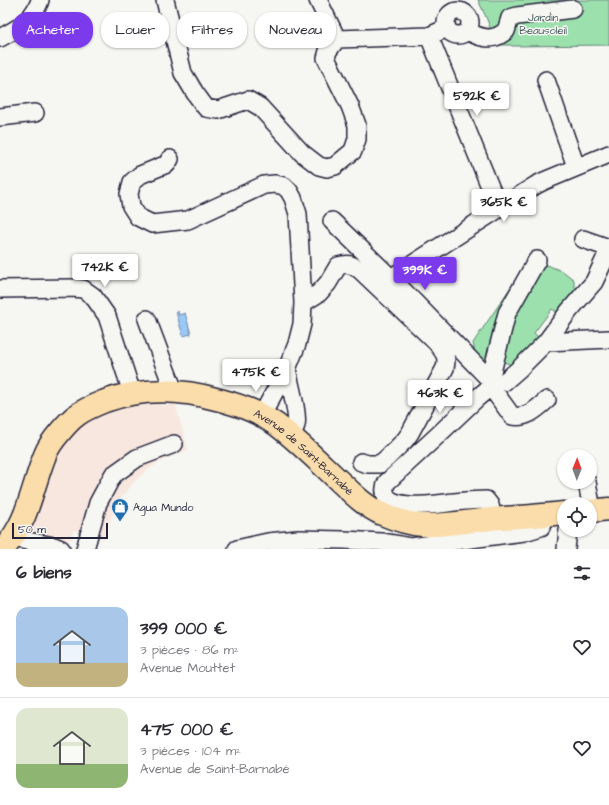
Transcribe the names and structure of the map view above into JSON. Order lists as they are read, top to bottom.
{
  "streets": {
    "main road": ["Avenue de Saint-Barnabé"]
  },
  "parks": ["Jardin Beausoleil"],
  "places": {
    "shop": ["Agua Mundo"]
  },
  "scale_bar": "50 m",
  "north": "top",
  "page": {
    "chip": [
      "Acheter",
      "Louer",
      "Filtres",
      "Nouveau"
    ],
    "price": [
      "592K €",
      "365K €",
      "742K €",
      "399K €",
      "475K €",
      "463K €"
    ],
    "scale": "50 m",
    "heading": "6 biens",
    "list": [
      {
        "name": "399 000 €",
        "note": "3 pièces · 86 m² · Avenue Mouttet"
      },
      {
        "name": "475 000 €",
        "note": "3 pièces · 104 m² · Avenue de Saint-Barnabé"
      }
    ]
  }
}
